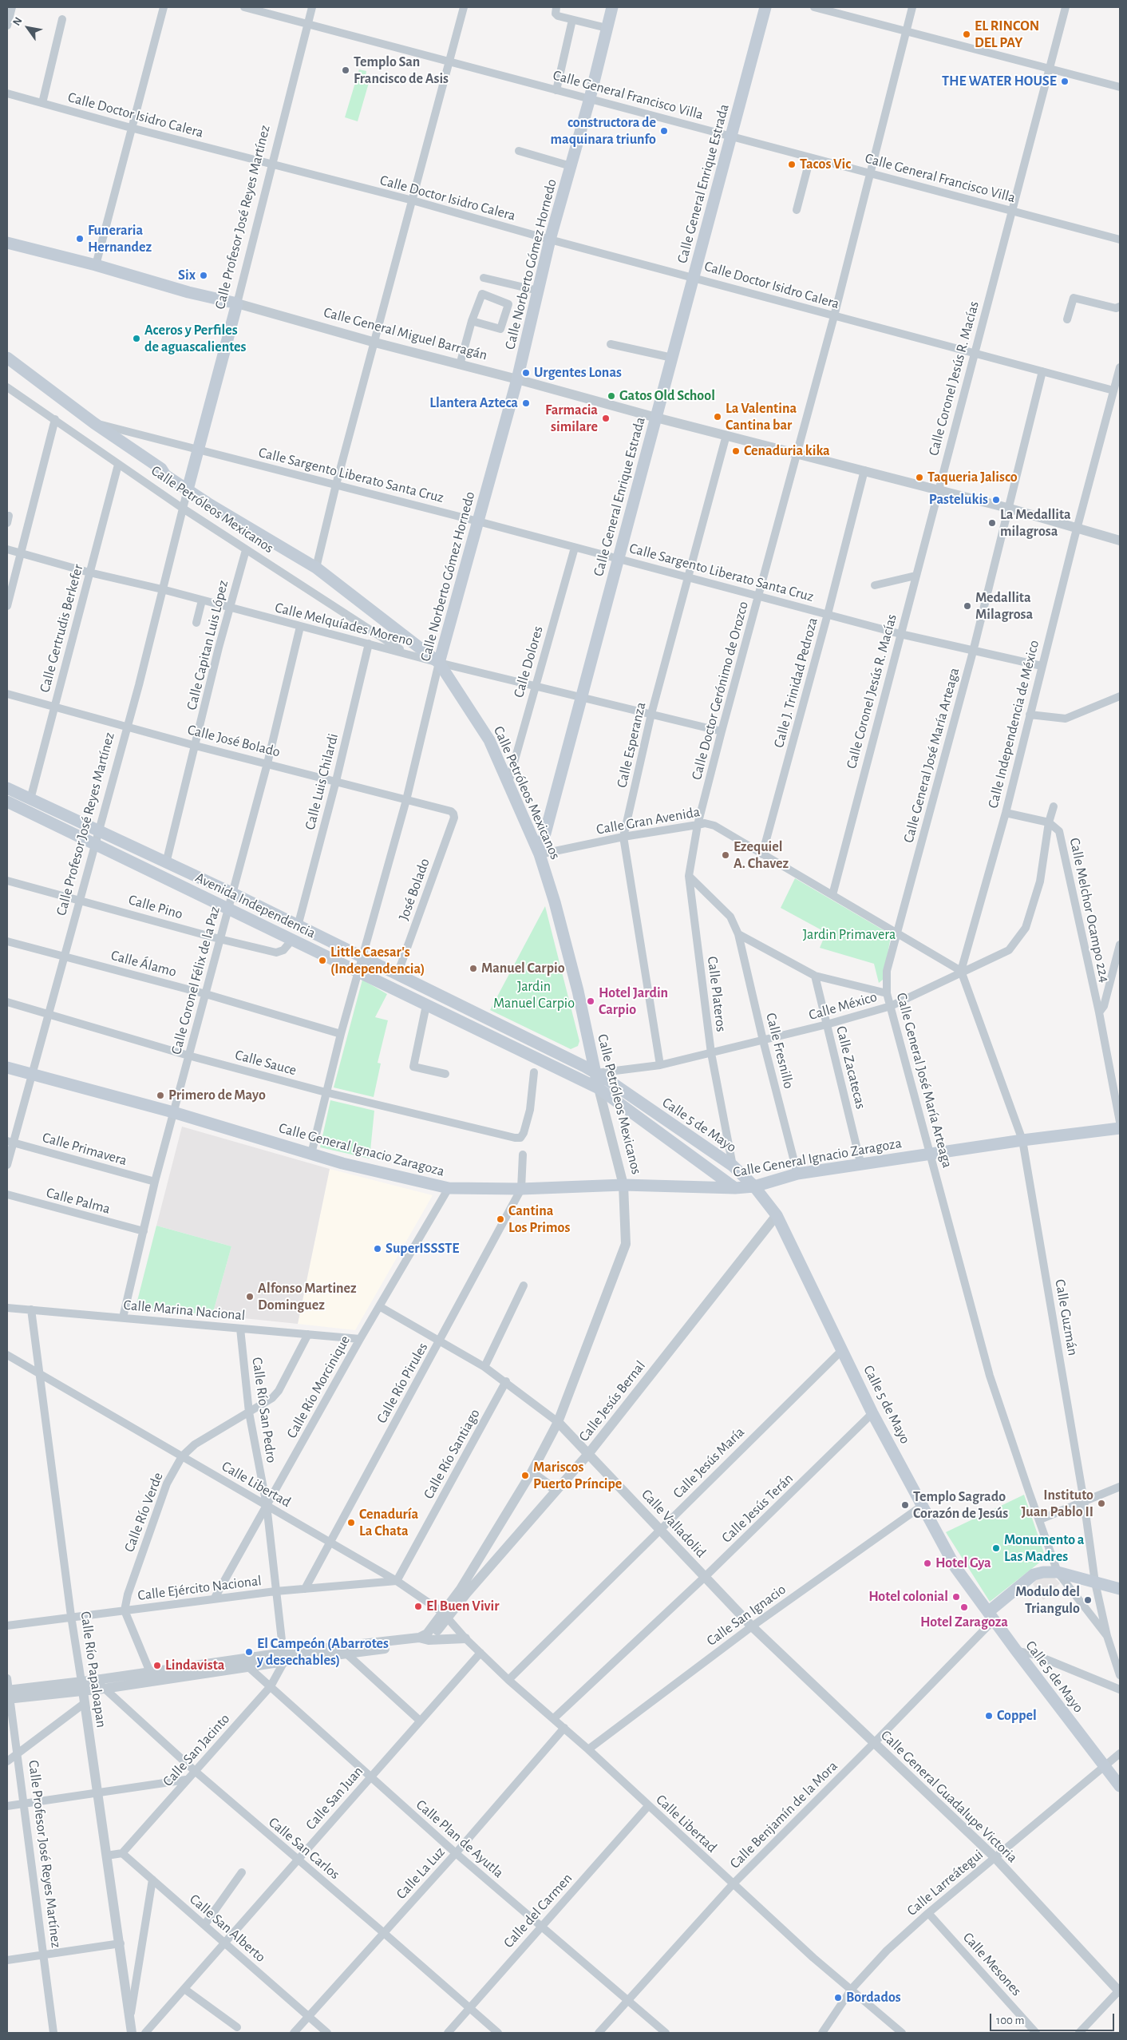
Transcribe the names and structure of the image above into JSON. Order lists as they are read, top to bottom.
{
  "streets": {
    "main road": [
      "Calle General Enrique Estrada",
      "Calle Profesor José Reyes Martínez",
      "Calle Norberto Gómez Hornedo",
      "Calle General Miguel Barragán",
      "Calle Petróleos Mexicanos",
      "Avenida Independencia",
      "Calle 5 de Mayo",
      "Calle General Ignacio Zaragoza"
    ],
    "street": [
      "Calle General Francisco Villa",
      "Calle Doctor Isidro Calera",
      "Calle Coronel Jesús R. Macías",
      "Calle Sargento Liberato Santa Cruz",
      "Calle Melquíades Moreno",
      "Calle Gertrudis Berkefer",
      "Calle Capitan Luis López",
      "Calle Dolores",
      "Calle J. Trinidad Pedroza",
      "Calle Doctor Gerónimo de Orozco",
      "Calle Independencia de México",
      "Calle José Bolado",
      "Calle Esperanza",
      "Calle General José María Arteaga",
      "Calle Luis Chilardi",
      "Calle Gran Avenida",
      "José Bolado",
      "Calle Pino",
      "Calle Melchor Ocampo 224",
      "Calle Álamo",
      "Calle Coronel Félix de la Paz",
      "Calle Plateros",
      "Calle México",
      "Calle Fresnillo",
      "Calle Sauce",
      "Calle Zacatecas",
      "Calle Primavera",
      "Calle Palma",
      "Calle Marina Nacional",
      "Calle Guzmán",
      "Calle Río Pirules",
      "Calle Río Morcinique",
      "Calle Jesús Bernal",
      "Calle Río San Pedro",
      "Calle Río Santiago",
      "Calle Jesús María",
      "Calle Libertad",
      "Calle Jesús Terán",
      "Calle Río Verde",
      "Calle Valladolid",
      "Calle Ejército Nacional",
      "Calle San Ignacio",
      "Calle Río Papaloapan",
      "Calle San Jacinto",
      "Calle General Guadalupe Victoria",
      "Calle San Juan",
      "Calle Benjamín de la Mora",
      "Calle Plan de Ayutla",
      "Calle San Carlos",
      "Calle La Luz",
      "Calle Larreátegui",
      "Calle del Carmen",
      "Calle San Alberto",
      "Calle Mesones"
    ]
  },
  "crossings": [
    ["Calle General Francisco Villa", "Calle General Enrique Estrada"],
    ["Calle General Francisco Villa", "Calle Profesor José Reyes Martínez"],
    ["Calle General Francisco Villa", "Calle Norberto Gómez Hornedo"],
    ["Calle General Francisco Villa", "Calle Coronel Jesús R. Macías"],
    ["Calle General Francisco Villa", "Calle Doctor Gerónimo de Orozco"],
    ["Calle Doctor Isidro Calera", "Calle General Enrique Estrada"],
    ["Calle Doctor Isidro Calera", "Calle Profesor José Reyes Martínez"],
    ["Calle Doctor Isidro Calera", "Calle Norberto Gómez Hornedo"],
    ["Calle Doctor Isidro Calera", "Calle Coronel Jesús R. Macías"],
    ["Calle Doctor Isidro Calera", "Calle Doctor Gerónimo de Orozco"],
    ["Calle Doctor Isidro Calera", "Calle Independencia de México"],
    ["Calle Doctor Isidro Calera", "Calle General José María Arteaga"],
    ["Calle General Enrique Estrada", "Calle General Miguel Barragán"],
    ["Calle General Enrique Estrada", "Calle Sargento Liberato Santa Cruz"],
    ["Calle General Enrique Estrada", "Calle Petróleos Mexicanos"],
    ["Calle General Enrique Estrada", "Calle Melquíades Moreno"],
    ["Calle General Enrique Estrada", "Calle Gran Avenida"],
    ["Calle Profesor José Reyes Martínez", "Calle General Miguel Barragán"],
    ["Calle Profesor José Reyes Martínez", "Calle Sargento Liberato Santa Cruz"],
    ["Calle Profesor José Reyes Martínez", "Calle Petróleos Mexicanos"],
    ["Calle Profesor José Reyes Martínez", "Calle Melquíades Moreno"],
    ["Calle Profesor José Reyes Martínez", "Calle José Bolado"],
    ["Calle Profesor José Reyes Martínez", "Avenida Independencia"],
    ["Calle Profesor José Reyes Martínez", "Calle Pino"],
    ["Calle Profesor José Reyes Martínez", "Calle Álamo"],
    ["Calle Profesor José Reyes Martínez", "Calle Sauce"],
    ["Calle Profesor José Reyes Martínez", "Calle Primavera"],
    ["Calle Profesor José Reyes Martínez", "Calle General Ignacio Zaragoza"],
    ["Calle Norberto Gómez Hornedo", "Calle General Miguel Barragán"],
    ["Calle Norberto Gómez Hornedo", "Calle Sargento Liberato Santa Cruz"],
    ["Calle Norberto Gómez Hornedo", "Calle Petróleos Mexicanos"],
    ["Calle Norberto Gómez Hornedo", "Calle Melquíades Moreno"],
    ["Calle Norberto Gómez Hornedo", "Calle José Bolado"],
    ["Calle Norberto Gómez Hornedo", "Avenida Independencia"],
    ["Calle Norberto Gómez Hornedo", "Calle Álamo"],
    ["Calle Norberto Gómez Hornedo", "Calle Sauce"],
    ["Calle Norberto Gómez Hornedo", "Calle General Ignacio Zaragoza"],
    ["Calle General Miguel Barragán", "Calle Coronel Jesús R. Macías"],
    ["Calle General Miguel Barragán", "Calle J. Trinidad Pedroza"],
    ["Calle General Miguel Barragán", "Calle Doctor Gerónimo de Orozco"],
    ["Calle General Miguel Barragán", "Calle Independencia de México"],
    ["Calle General Miguel Barragán", "Calle Esperanza"],
    ["Calle General Miguel Barragán", "Calle General José María Arteaga"],
    ["Calle Coronel Jesús R. Macías", "Calle Sargento Liberato Santa Cruz"],
    ["Calle Coronel Jesús R. Macías", "Calle Gran Avenida"],
    ["Calle Sargento Liberato Santa Cruz", "Calle Petróleos Mexicanos"],
    ["Calle Sargento Liberato Santa Cruz", "Calle Dolores"],
    ["Calle Sargento Liberato Santa Cruz", "Calle J. Trinidad Pedroza"],
    ["Calle Sargento Liberato Santa Cruz", "Calle Doctor Gerónimo de Orozco"],
    ["Calle Sargento Liberato Santa Cruz", "Calle Independencia de México"],
    ["Calle Sargento Liberato Santa Cruz", "Calle Esperanza"],
    ["Calle Sargento Liberato Santa Cruz", "Calle General José María Arteaga"],
    ["Calle Petróleos Mexicanos", "Calle Melquíades Moreno"],
    ["Calle Petróleos Mexicanos", "Calle Gertrudis Berkefer"],
    ["Calle Petróleos Mexicanos", "Calle Capitan Luis López"],
    ["Calle Petróleos Mexicanos", "Calle Dolores"],
    ["Calle Petróleos Mexicanos", "Calle Gran Avenida"],
    ["Calle Petróleos Mexicanos", "Avenida Independencia"],
    ["Calle Petróleos Mexicanos", "Calle México"],
    ["Calle Petróleos Mexicanos", "Calle 5 de Mayo"],
    ["Calle Petróleos Mexicanos", "Calle General Ignacio Zaragoza"],
    ["Calle Petróleos Mexicanos", "Calle Jesús Bernal"],
    ["Calle Petróleos Mexicanos", "Calle Libertad"],
    ["Calle Petróleos Mexicanos", "Calle Valladolid"],
    ["Calle Melquíades Moreno", "Calle Gertrudis Berkefer"],
    ["Calle Melquíades Moreno", "Calle Capitan Luis López"],
    ["Calle Melquíades Moreno", "Calle Dolores"],
    ["Calle Melquíades Moreno", "Calle Doctor Gerónimo de Orozco"],
    ["Calle Melquíades Moreno", "Calle Esperanza"],
    ["Calle Melquíades Moreno", "Calle Luis Chilardi"],
    ["Calle Melquíades Moreno", "Calle Coronel Félix de la Paz"],
    ["Calle Gertrudis Berkefer", "Calle José Bolado"],
    ["Calle Gertrudis Berkefer", "Avenida Independencia"],
    ["Calle Capitan Luis López", "Calle José Bolado"],
    ["Calle Capitan Luis López", "Avenida Independencia"],
    ["Calle J. Trinidad Pedroza", "Calle Gran Avenida"],
    ["Calle Doctor Gerónimo de Orozco", "Calle Gran Avenida"],
    ["Calle Doctor Gerónimo de Orozco", "Calle Plateros"],
    ["Calle Independencia de México", "Calle Gran Avenida"],
    ["Calle Independencia de México", "Calle México"],
    ["Calle Independencia de México", "Calle Guzmán"],
    ["Calle José Bolado", "Calle Luis Chilardi"],
    ["Calle José Bolado", "José Bolado"],
    ["Calle José Bolado", "Calle Coronel Félix de la Paz"],
    ["Calle Esperanza", "Calle Gran Avenida"],
    ["Calle Esperanza", "Calle México"],
    ["Calle General José María Arteaga", "Calle Gran Avenida"],
    ["Calle General José María Arteaga", "Calle México"],
    ["Calle General José María Arteaga", "Calle General Ignacio Zaragoza"],
    ["Calle General José María Arteaga", "Calle Guzmán"],
    ["Calle Luis Chilardi", "Avenida Independencia"],
    ["Calle Gran Avenida", "Calle Plateros"],
    ["Calle Gran Avenida", "Calle México"],
    ["Calle Gran Avenida", "Calle Guzmán"],
    ["José Bolado", "Avenida Independencia"],
    ["Avenida Independencia", "Calle Pino"],
    ["Avenida Independencia", "Calle Coronel Félix de la Paz"],
    ["Avenida Independencia", "Calle México"],
    ["Avenida Independencia", "Calle 5 de Mayo"],
    ["Calle Pino", "Calle Coronel Félix de la Paz"],
    ["Calle Melchor Ocampo 224", "Calle México"],
    ["Calle Álamo", "Calle Coronel Félix de la Paz"],
    ["Calle Coronel Félix de la Paz", "Calle Sauce"],
    ["Calle Coronel Félix de la Paz", "Calle Primavera"],
    ["Calle Coronel Félix de la Paz", "Calle General Ignacio Zaragoza"],
    ["Calle Coronel Félix de la Paz", "Calle Palma"],
    ["Calle Coronel Félix de la Paz", "Calle Marina Nacional"],
    ["Calle Plateros", "Calle México"],
    ["Calle Plateros", "Calle Fresnillo"],
    ["Calle Plateros", "Calle 5 de Mayo"],
    ["Calle México", "Calle Fresnillo"],
    ["Calle México", "Calle Zacatecas"],
    ["Calle México", "Calle 5 de Mayo"],
    ["Calle México", "Calle Guzmán"],
    ["Calle Fresnillo", "Calle General Ignacio Zaragoza"],
    ["Calle Zacatecas", "Calle General Ignacio Zaragoza"],
    ["Calle 5 de Mayo", "Calle General Ignacio Zaragoza"],
    ["Calle 5 de Mayo", "Calle Jesús Bernal"],
    ["Calle 5 de Mayo", "Calle Jesús María"],
    ["Calle 5 de Mayo", "Calle Jesús Terán"],
    ["Calle 5 de Mayo", "Calle San Ignacio"],
    ["Calle 5 de Mayo", "Calle Benjamín de la Mora"],
    ["Calle 5 de Mayo", "Calle Larreátegui"],
    ["Calle General Ignacio Zaragoza", "Calle Guzmán"],
    ["Calle General Ignacio Zaragoza", "Calle Río Pirules"],
    ["Calle General Ignacio Zaragoza", "Calle Río Morcinique"],
    ["Calle Marina Nacional", "Calle Río Morcinique"],
    ["Calle Marina Nacional", "Calle Río San Pedro"],
    ["Calle Marina Nacional", "Calle Río Verde"],
    ["Calle Marina Nacional", "Calle Río Papaloapan"],
    ["Calle Río Pirules", "Calle Libertad"],
    ["Calle Río Pirules", "Calle Ejército Nacional"],
    ["Calle Río Morcinique", "Calle Río San Pedro"],
    ["Calle Río Morcinique", "Calle Libertad"],
    ["Calle Río Morcinique", "Calle Ejército Nacional"],
    ["Calle Jesús Bernal", "Calle Libertad"],
    ["Calle Jesús Bernal", "Calle Valladolid"],
    ["Calle Río San Pedro", "Calle Libertad"],
    ["Calle Río San Pedro", "Calle Río Verde"],
    ["Calle Río San Pedro", "Calle Ejército Nacional"],
    ["Calle Río San Pedro", "Calle San Jacinto"],
    ["Calle Río Santiago", "Calle Libertad"],
    ["Calle Río Santiago", "Calle Ejército Nacional"],
    ["Calle Jesús María", "Calle Libertad"],
    ["Calle Jesús María", "Calle Valladolid"],
    ["Calle Libertad", "Calle Jesús Terán"],
    ["Calle Libertad", "Calle Río Verde"],
    ["Calle Libertad", "Calle Ejército Nacional"],
    ["Calle Libertad", "Calle San Ignacio"],
    ["Calle Libertad", "Calle Río Papaloapan"],
    ["Calle Libertad", "Calle San Juan"],
    ["Calle Libertad", "Calle Benjamín de la Mora"],
    ["Calle Libertad", "Calle La Luz"],
    ["Calle Libertad", "Calle Larreátegui"],
    ["Calle Libertad", "Calle del Carmen"],
    ["Calle Jesús Terán", "Calle Valladolid"],
    ["Calle Río Verde", "Calle Ejército Nacional"],
    ["Calle Valladolid", "Calle San Ignacio"],
    ["Calle Valladolid", "Calle General Guadalupe Victoria"],
    ["Calle Ejército Nacional", "Calle Río Papaloapan"],
    ["Calle San Ignacio", "Calle General Guadalupe Victoria"],
    ["Calle San Jacinto", "Calle Plan de Ayutla"],
    ["Calle San Jacinto", "Calle San Carlos"],
    ["Calle San Jacinto", "Calle San Alberto"],
    ["Calle General Guadalupe Victoria", "Calle Benjamín de la Mora"],
    ["Calle General Guadalupe Victoria", "Calle Larreátegui"],
    ["Calle San Juan", "Calle Plan de Ayutla"],
    ["Calle San Juan", "Calle San Carlos"],
    ["Calle San Juan", "Calle San Alberto"],
    ["Calle Benjamín de la Mora", "Calle Plan de Ayutla"],
    ["Calle Plan de Ayutla", "Calle La Luz"],
    ["Calle Plan de Ayutla", "Calle del Carmen"],
    ["Calle San Carlos", "Calle La Luz"],
    ["Calle San Carlos", "Calle del Carmen"],
    ["Calle La Luz", "Calle San Alberto"],
    ["Calle Larreátegui", "Calle Mesones"]
  ],
  "parks": ["Jardin Primavera", "Jardin Manuel Carpio"],
  "places": [
    "EL RINCON DEL PAY",
    "Templo San Francisco de Asis",
    "THE WATER HOUSE",
    "constructora de maquinara triunfo",
    "Tacos Vic",
    "Funeraria Hernandez",
    "Six",
    "Aceros y Perfiles de aguascalientes",
    "Urgentes Lonas",
    "Gatos Old School",
    "Llantera Azteca",
    "La Valentina Cantina bar",
    "Farmacia similare",
    "Cenaduria kika",
    "Taqueria Jalisco",
    "Pastelukis",
    "La Medallita milagrosa",
    "Medallita Milagrosa",
    "Ezequiel A. Chavez",
    "Little Caesar's (Independencia)",
    "Manuel Carpio",
    "Hotel Jardin Carpio",
    "Primero de Mayo",
    "Cantina Los Primos",
    "SuperISSSTE",
    "Alfonso Martinez Dominguez",
    "Mariscos Puerto Príncipe",
    "Instituto Juan Pablo II",
    "Templo Sagrado Corazón de Jesús",
    "Cenaduría La Chata",
    "Monumento a Las Madres",
    "Hotel Gya",
    "Hotel colonial",
    "Modulo del Triangulo",
    "El Buen Vivir",
    "Hotel Zaragoza",
    "El Campeón (Abarrotes y desechables)",
    "Lindavista",
    "Coppel",
    "Bordados"
  ],
  "scale_bar": "100 m",
  "north": "top left"
}
